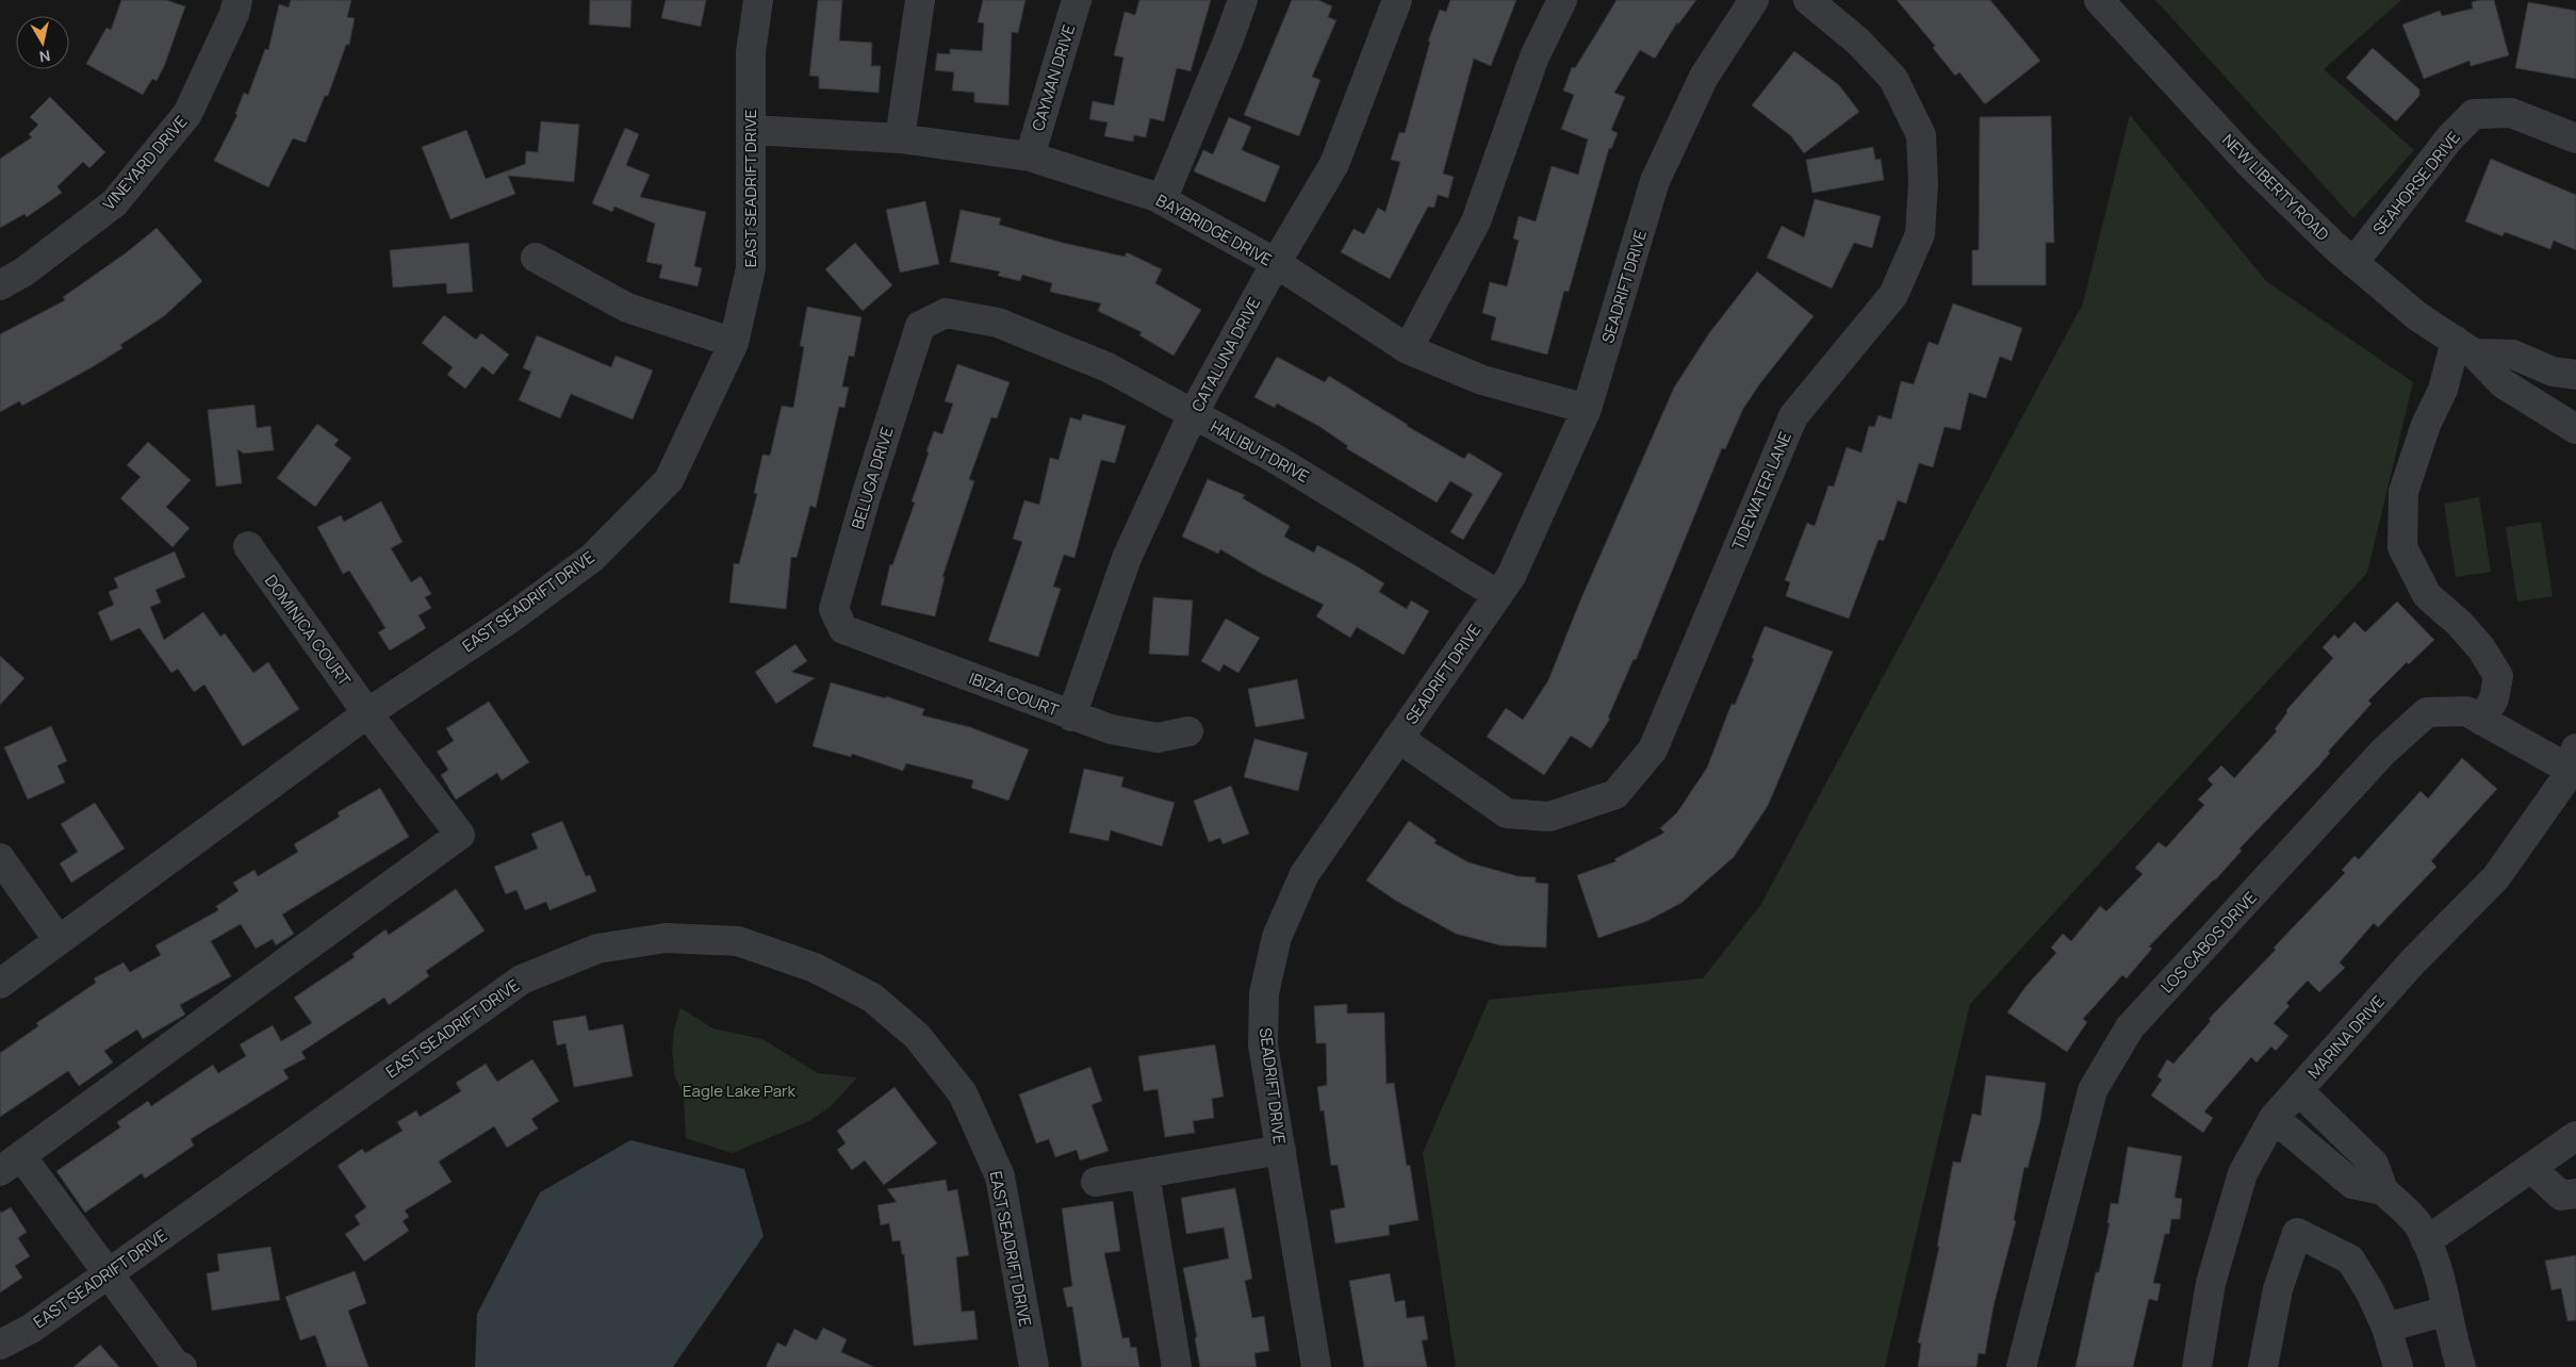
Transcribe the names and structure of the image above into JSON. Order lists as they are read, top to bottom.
{
  "streets": {
    "street": [
      "CAYMAN DRIVE",
      "VINEYARD DRIVE",
      "SEAHORSE DRIVE",
      "NEW LIBERTY ROAD",
      "EAST SEADRIFT DRIVE",
      "BAYBRIDGE DRIVE",
      "SEADRIFT DRIVE",
      "CATALUNA DRIVE",
      "HALIBUT DRIVE",
      "BELUGA DRIVE",
      "TIDEWATER LANE",
      "DOMINICA COURT",
      "IBIZA COURT",
      "LOS CABOS DRIVE",
      "MARINA DRIVE"
    ]
  },
  "crossings": [
    ["CAYMAN DRIVE", "BAYBRIDGE DRIVE"],
    ["SEAHORSE DRIVE", "NEW LIBERTY ROAD"],
    ["EAST SEADRIFT DRIVE", "BAYBRIDGE DRIVE"],
    ["EAST SEADRIFT DRIVE", "DOMINICA COURT"],
    ["BAYBRIDGE DRIVE", "SEADRIFT DRIVE"],
    ["BAYBRIDGE DRIVE", "CATALUNA DRIVE"],
    ["SEADRIFT DRIVE", "HALIBUT DRIVE"],
    ["SEADRIFT DRIVE", "TIDEWATER LANE"],
    ["CATALUNA DRIVE", "HALIBUT DRIVE"],
    ["CATALUNA DRIVE", "IBIZA COURT"],
    ["HALIBUT DRIVE", "BELUGA DRIVE"],
    ["BELUGA DRIVE", "IBIZA COURT"],
    ["LOS CABOS DRIVE", "MARINA DRIVE"]
  ],
  "parks": ["Eagle Lake Park"],
  "north": "bottom"
}
